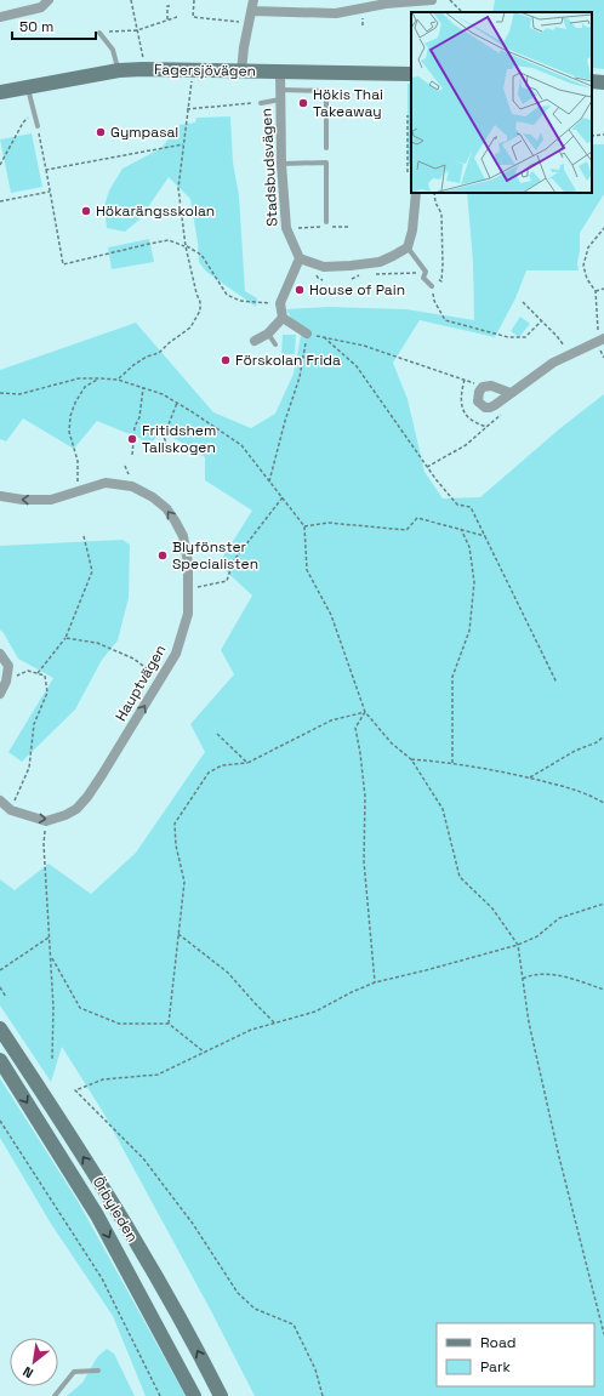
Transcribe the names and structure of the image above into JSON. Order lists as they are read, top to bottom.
{
  "streets": {
    "main road": ["Fagersjövägen", "Örbyleden"],
    "street": ["Stadsbudsvägen", "Hauptvägen"]
  },
  "crossings": [
    ["Fagersjövägen", "Stadsbudsvägen"]
  ],
  "places": [
    "Hökis Thai Takeaway",
    "Gympasal",
    "Hökarängsskolan",
    "House of Pain",
    "Förskolan Frida",
    "Fritidshem Tallskogen",
    "Blyfönster Specialisten"
  ],
  "legend": ["Road", "Park"],
  "scale_bar": "50 m",
  "north": "bottom left"
}
